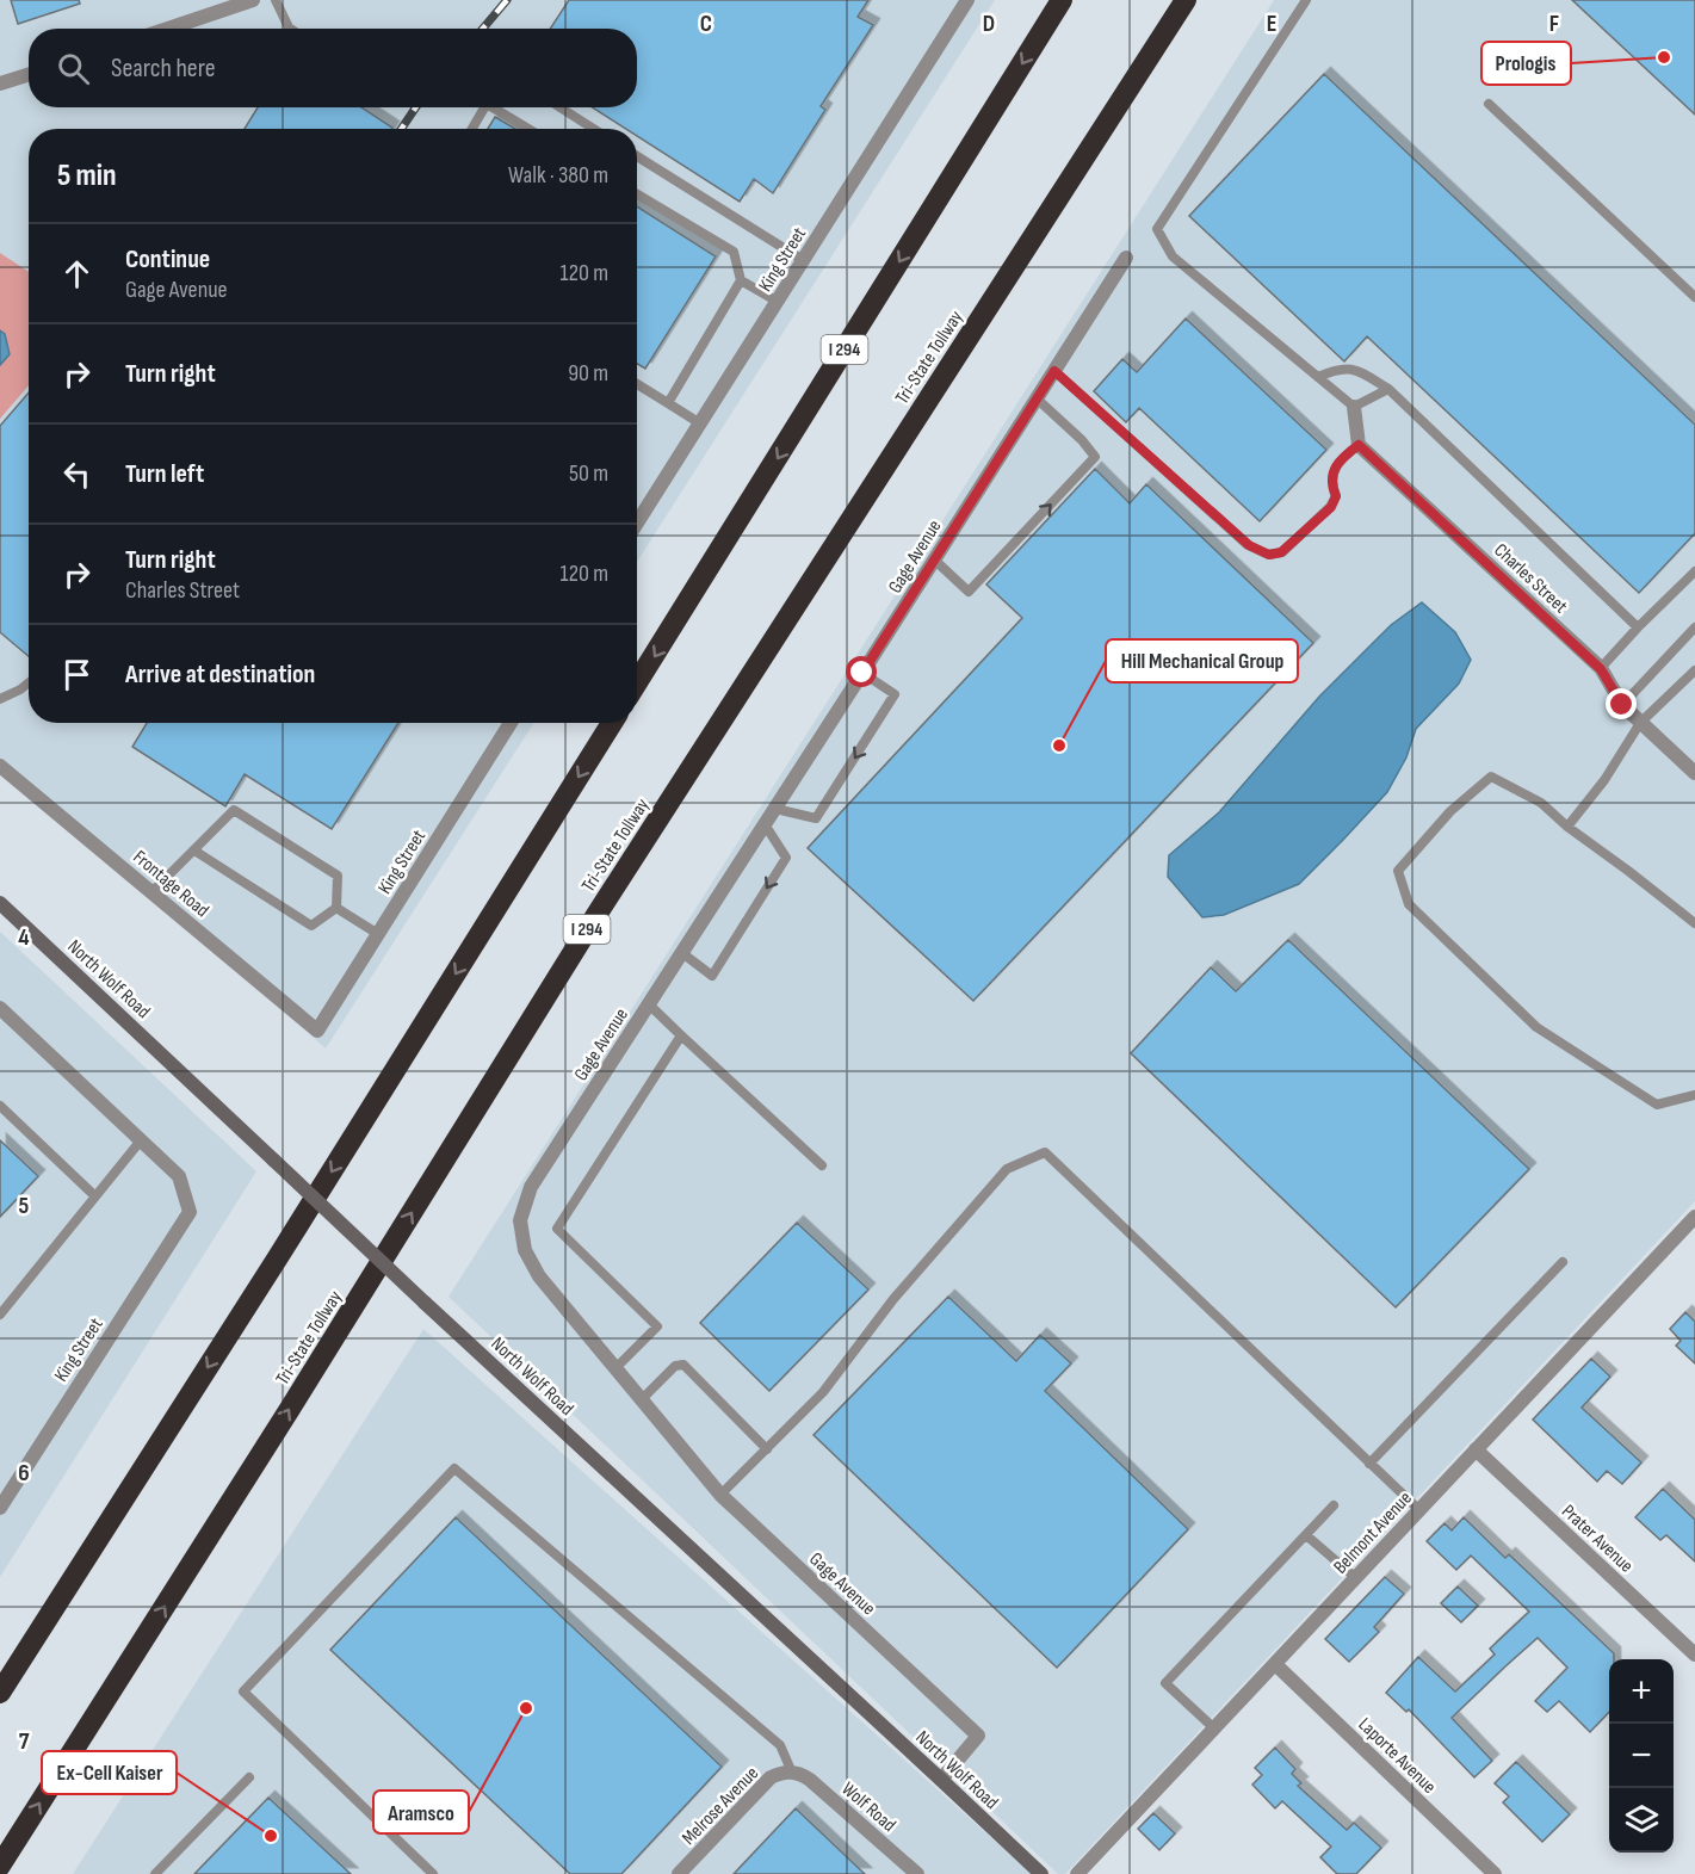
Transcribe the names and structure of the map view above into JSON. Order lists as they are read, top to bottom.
{
  "streets": {
    "highway": ["I 294", "Tri-State Tollway"],
    "main road": ["North Wolf Road"],
    "street": [
      "King Street",
      "Gage Avenue",
      "Charles Street",
      "Frontage Road",
      "Belmont Avenue",
      "Prater Avenue",
      "Laporte Avenue",
      "Melrose Avenue",
      "Wolf Road"
    ]
  },
  "crossings": [
    ["King Street", "Frontage Road"],
    ["Gage Avenue", "North Wolf Road"],
    ["Belmont Avenue", "Prater Avenue"],
    ["Belmont Avenue", "Laporte Avenue"],
    ["Melrose Avenue", "Wolf Road"]
  ],
  "places": [
    "Prologis",
    "Hill Mechanical Group",
    "Aramsco",
    "Ex-Cell Kaiser"
  ],
  "page": {
    "search": "Search here",
    "heading": ["5 min", "Walk · 380 m"],
    "list": [
      ["Continue", "Gage Avenue", "120 m"],
      ["Turn right", "90 m"],
      ["Turn left", "50 m"],
      ["Turn right", "Charles Street", "120 m"],
      "Arrive at destination"
    ],
    "map_buttons": ["+", "−"]
  },
  "grid": {
    "columns": [
      "C",
      "D",
      "E",
      "F"
    ],
    "rows": [
      "4",
      "5",
      "6",
      "7"
    ]
  }
}
